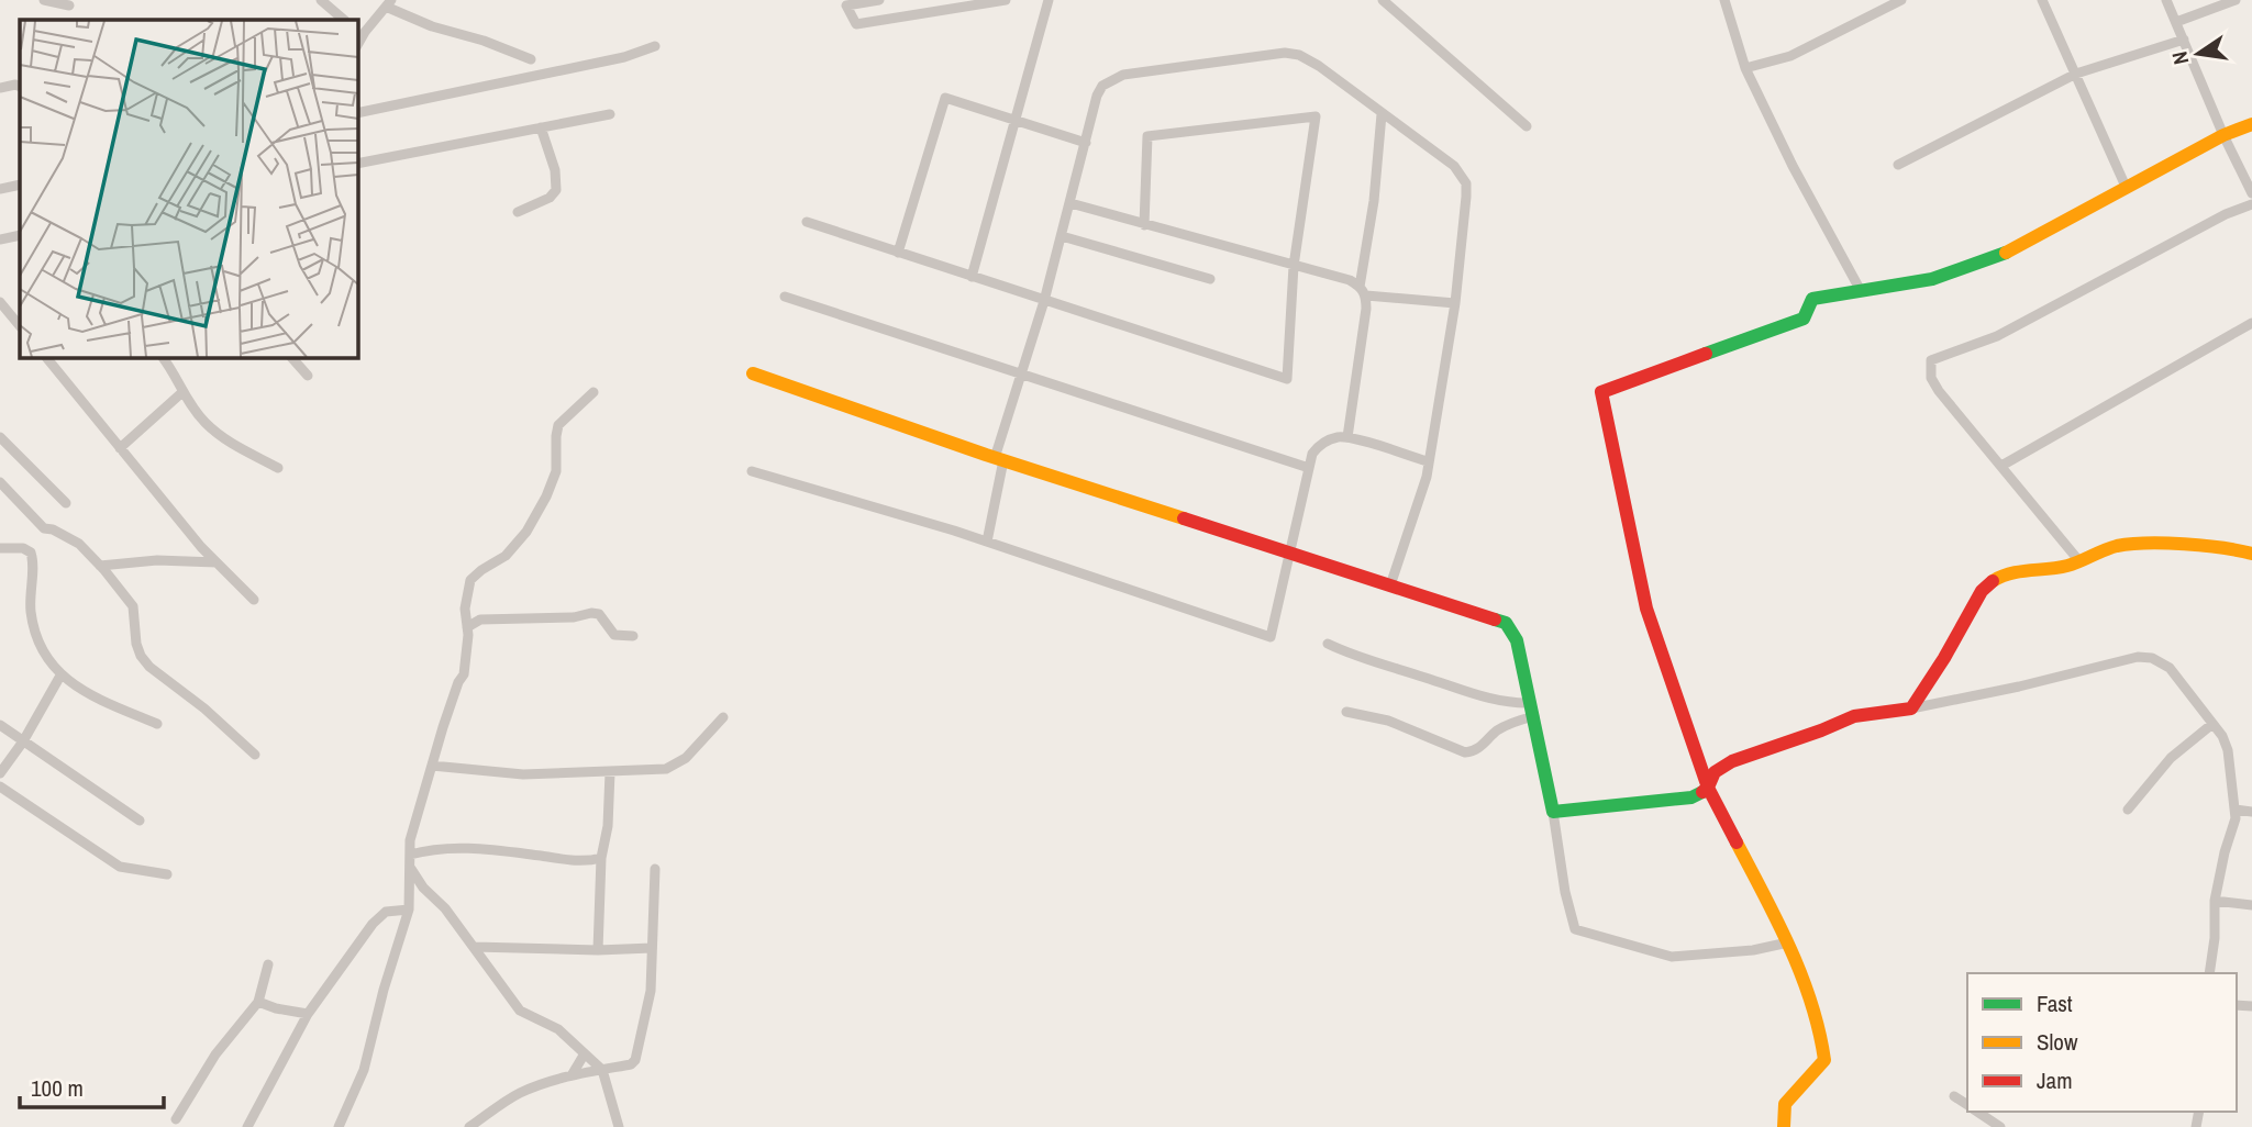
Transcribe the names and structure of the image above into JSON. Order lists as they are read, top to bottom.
{
  "legend": ["Fast", "Slow", "Jam"],
  "scale_bar": "100 m",
  "north": "left"
}
